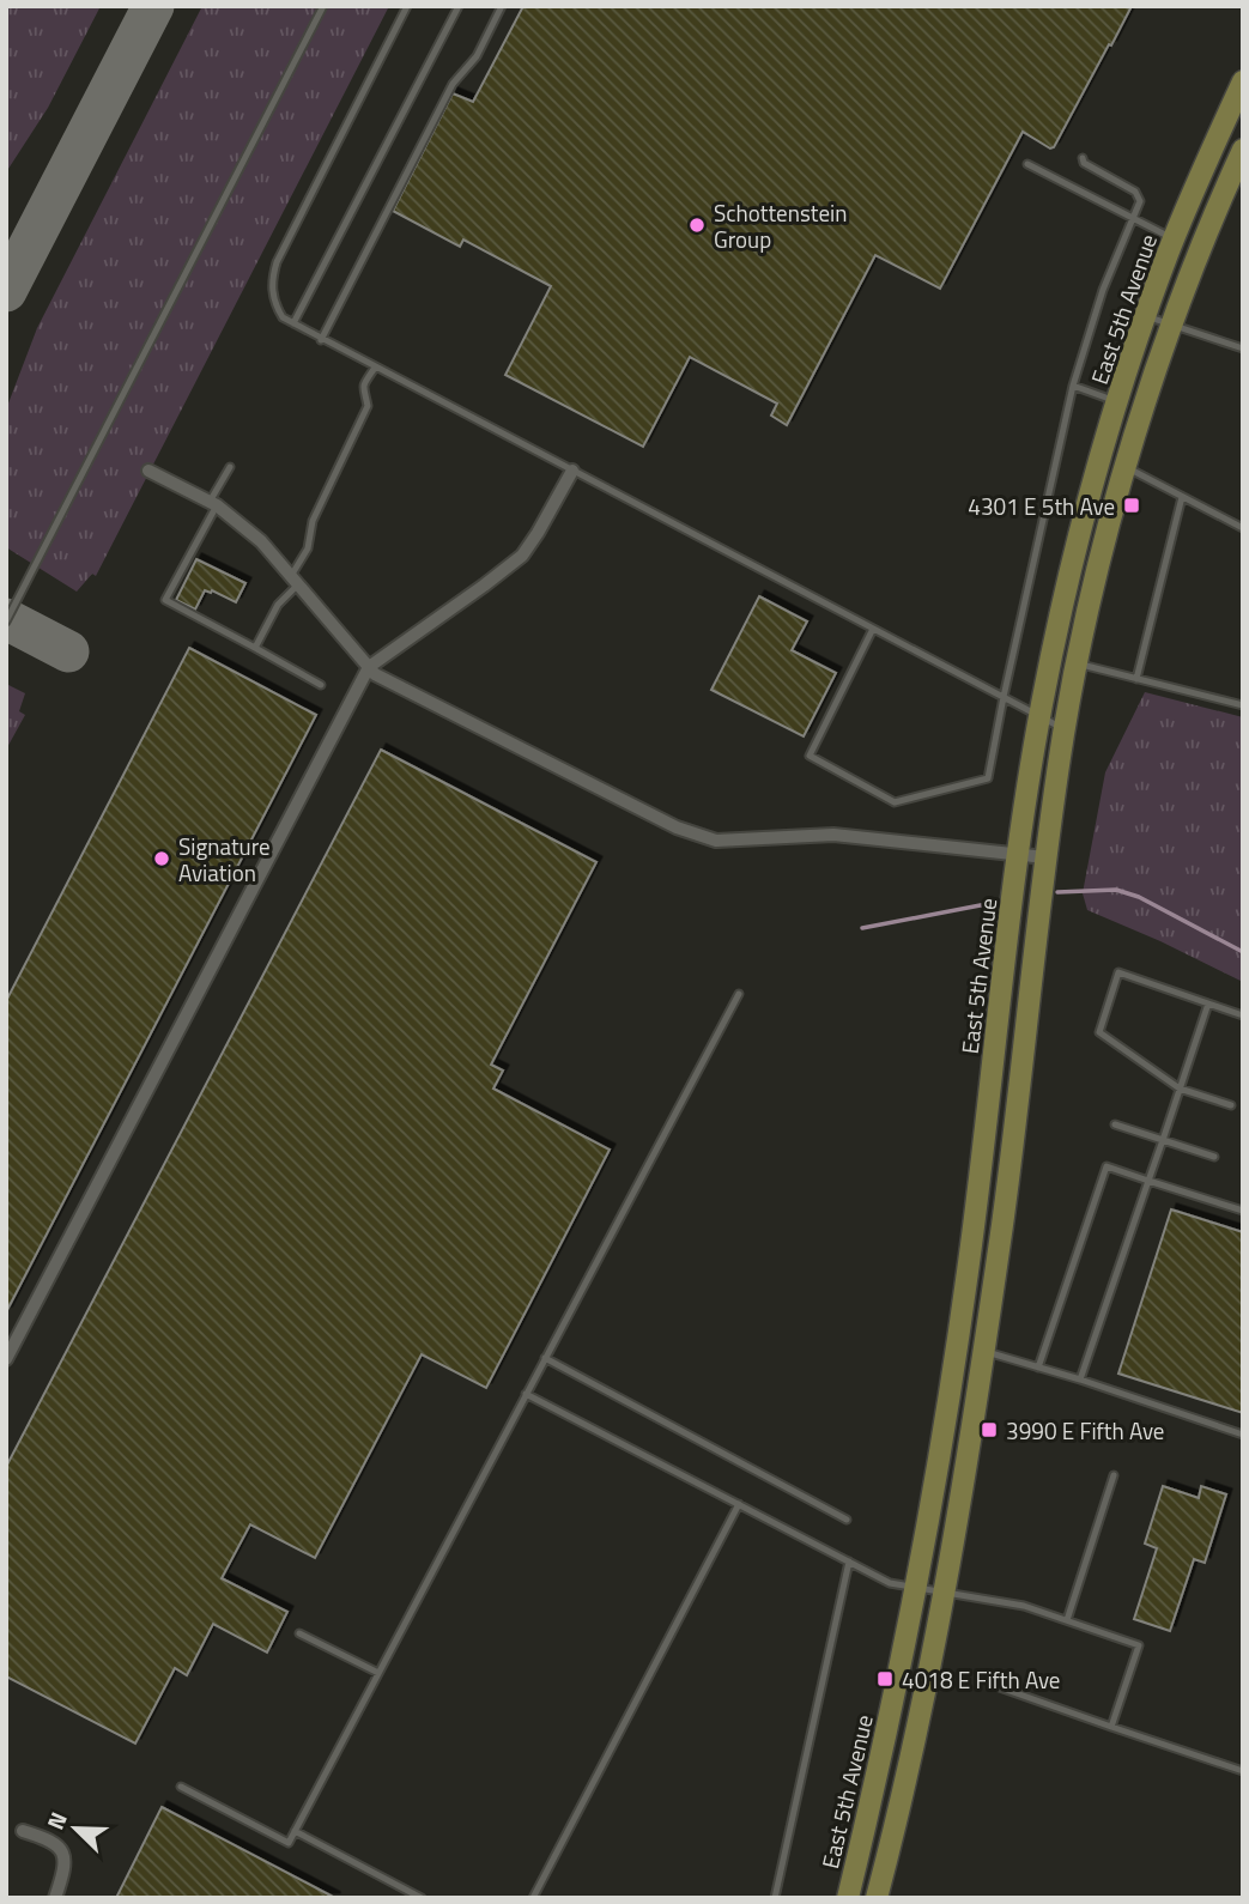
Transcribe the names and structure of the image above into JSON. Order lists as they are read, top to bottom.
{
  "streets": {
    "main road": ["East 5th Avenue"]
  },
  "places": {
    "other": ["Schottenstein Group", "Signature Aviation"],
    "transit": ["4301 E 5th Ave", "3990 E Fifth Ave", "4018 E Fifth Ave"]
  },
  "north": "top left"
}
